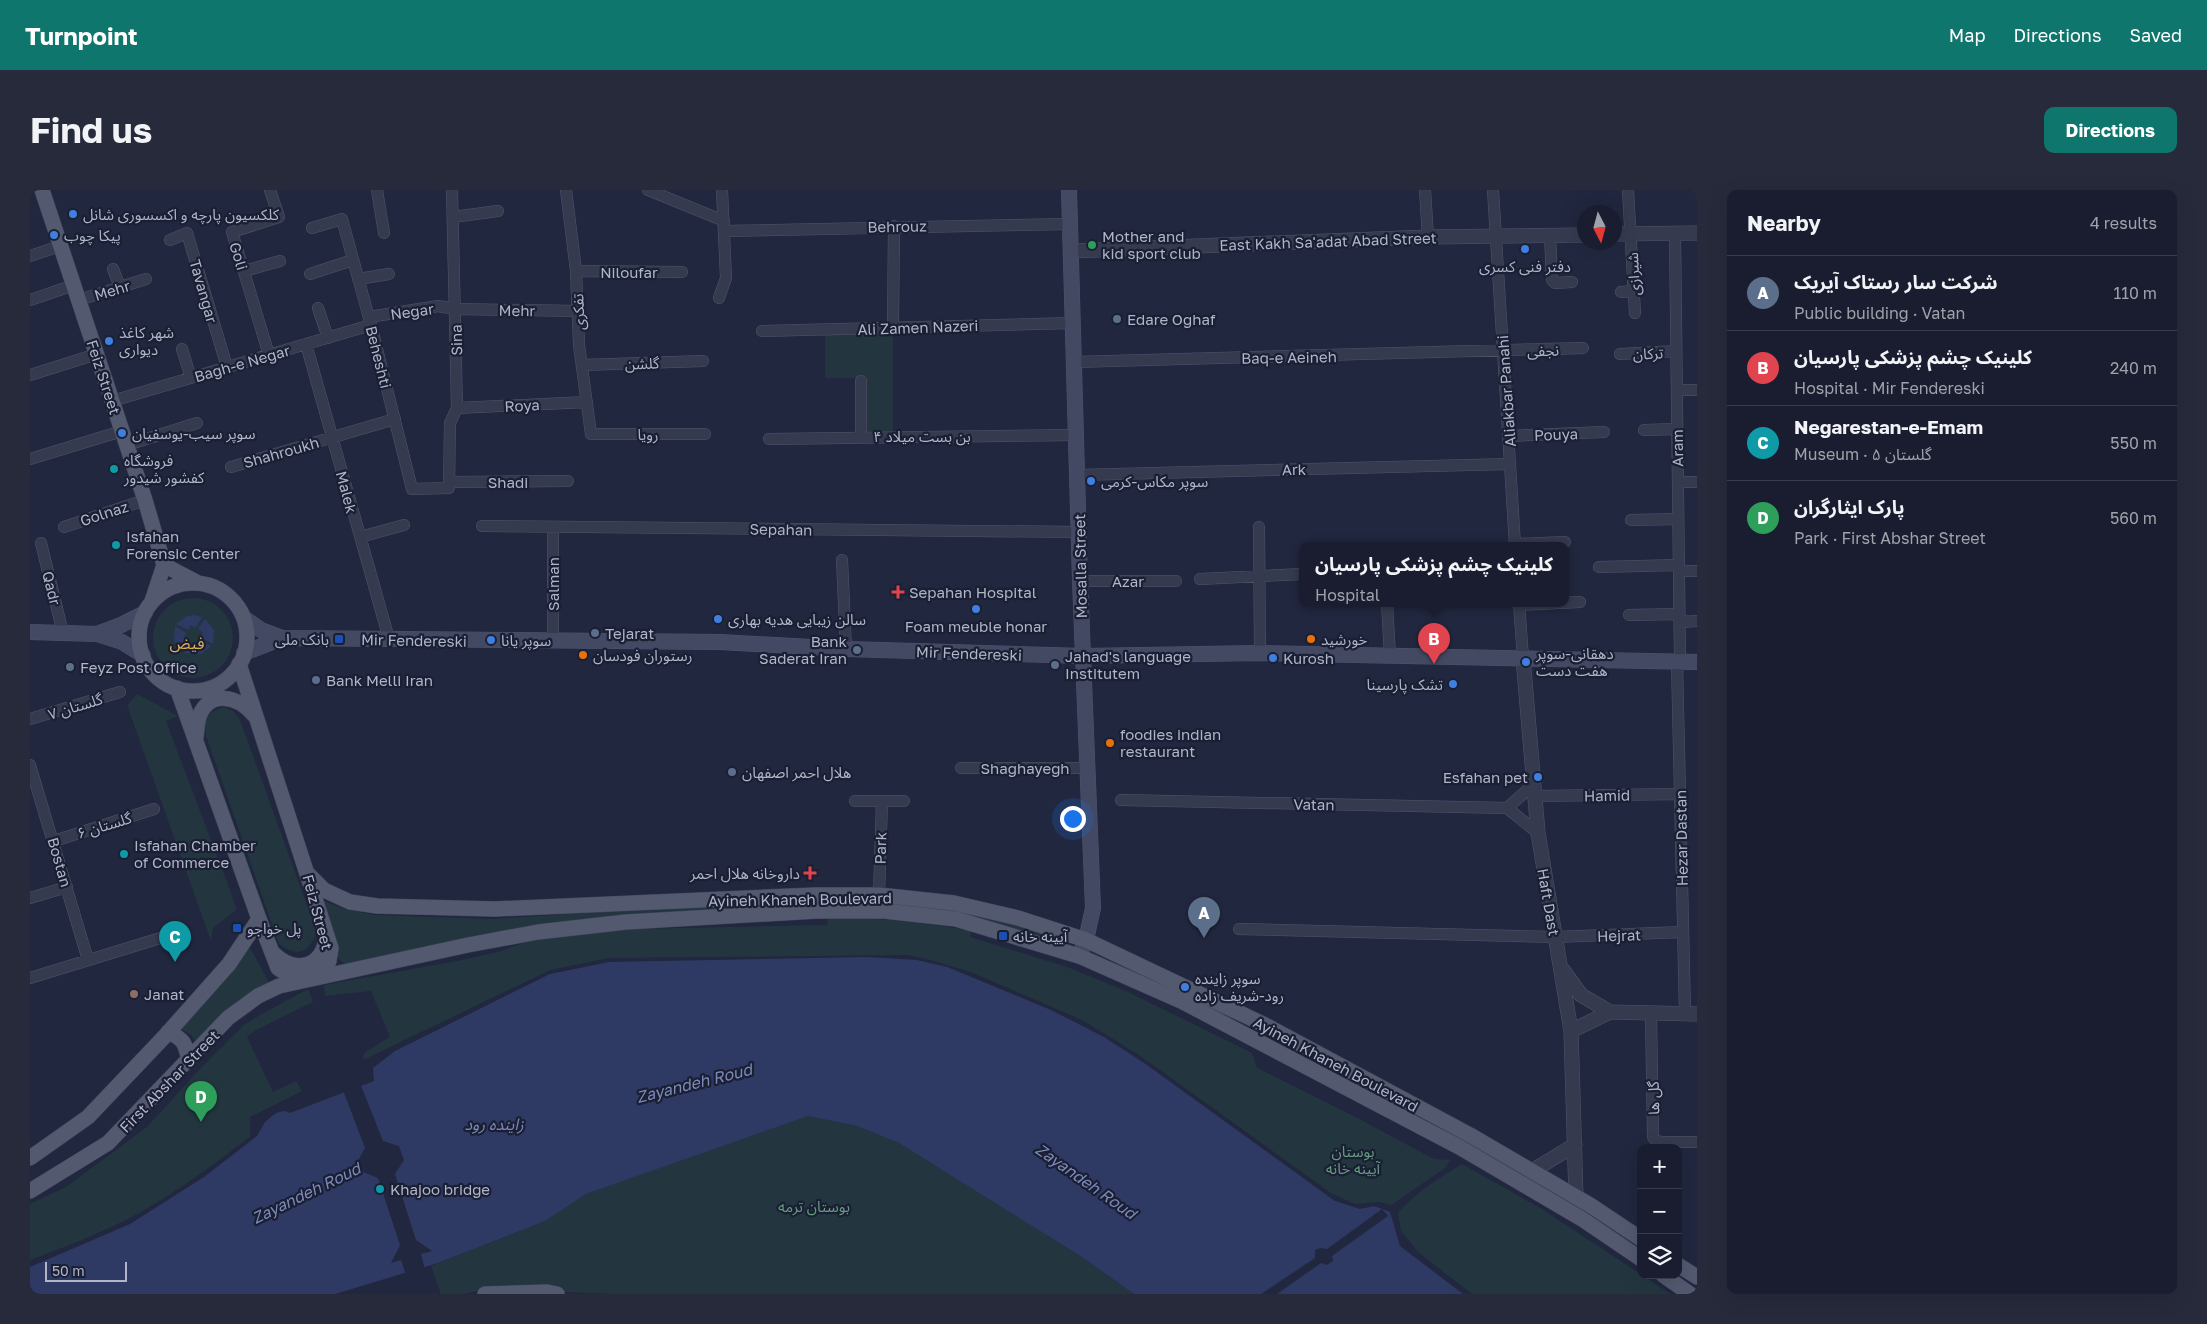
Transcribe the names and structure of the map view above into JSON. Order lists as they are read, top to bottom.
{
  "streets": {
    "main road": [
      "Feiz Street",
      "Mosalla Street",
      "Mir Fendereski",
      "Ayineh Khaneh Boulevard",
      "First Abshar Street"
    ],
    "street": [
      "Behrouz",
      "East Kakh Sa'adat Abad Street",
      "Goli",
      "Niloufar",
      "شیرازی",
      "Mehr",
      "Tavangar",
      "Negar",
      "تفکری",
      "Ali Zamen Nazeri",
      "Sina",
      "نجفی",
      "ترکان",
      "Beheshti",
      "Baq-e Aeineh",
      "Bagh-e Negar",
      "گلشن",
      "Aliakbar Panahi",
      "Roya",
      "رویا",
      "Pouya",
      "بن بست میلاد ۴",
      "Aram",
      "Shahroukh",
      "Ark",
      "Shadi",
      "Malek",
      "Golnaz",
      "Sepahan",
      "Azar",
      "Salman",
      "Qadr",
      "گلستان ۷",
      "Shaghayegh",
      "Hamid",
      "Vatan",
      "گلستان ۶",
      "Hezar Dastan",
      "Park",
      "Bostan",
      "Haft Dast",
      "Hejrat",
      "گل ها"
    ]
  },
  "crossings": [
    ["Behrouz", "Mosalla Street"],
    ["East Kakh Sa'adat Abad Street", "Aliakbar Panahi"],
    ["East Kakh Sa'adat Abad Street", "Mosalla Street"],
    ["Goli", "Bagh-e Negar"],
    ["Niloufar", "تفکری"],
    ["Mehr", "Negar"],
    ["Mehr", "تفکری"],
    ["Mehr", "Sina"],
    ["Mehr", "Feiz Street"],
    ["Tavangar", "Bagh-e Negar"],
    ["Negar", "Sina"],
    ["Negar", "Beheshti"],
    ["Negar", "Bagh-e Negar"],
    ["تفکری", "گلشن"],
    ["تفکری", "Roya"],
    ["تفکری", "رویا"],
    ["Ali Zamen Nazeri", "Mosalla Street"],
    ["Sina", "Beheshti"],
    ["Sina", "Roya"],
    ["Sina", "Shadi"],
    ["نجفی", "Baq-e Aeineh"],
    ["نجفی", "Aliakbar Panahi"],
    ["ترکان", "Aram"],
    ["Beheshti", "Bagh-e Negar"],
    ["Beheshti", "Shahroukh"],
    ["Beheshti", "Shadi"],
    ["Baq-e Aeineh", "Aliakbar Panahi"],
    ["Baq-e Aeineh", "Mosalla Street"],
    ["Bagh-e Negar", "Feiz Street"],
    ["Bagh-e Negar", "Malek"],
    ["Feiz Street", "Golnaz"],
    ["Feiz Street", "Mir Fendereski"],
    ["Feiz Street", "Ayineh Khaneh Boulevard"],
    ["Feiz Street", "First Abshar Street"],
    ["Aliakbar Panahi", "Pouya"],
    ["Aliakbar Panahi", "Ark"],
    ["بن بست میلاد ۴", "Mosalla Street"],
    ["Aram", "Mir Fendereski"],
    ["Aram", "Hezar Dastan"],
    ["Shahroukh", "Malek"],
    ["Ark", "Mosalla Street"],
    ["Malek", "Mir Fendereski"],
    ["Sepahan", "Mosalla Street"],
    ["Sepahan", "Salman"],
    ["Mosalla Street", "Azar"],
    ["Mosalla Street", "Mir Fendereski"],
    ["Mosalla Street", "Shaghayegh"],
    ["Mosalla Street", "Ayineh Khaneh Boulevard"],
    ["Salman", "Mir Fendereski"],
    ["Mir Fendereski", "Hezar Dastan"],
    ["Mir Fendereski", "Haft Dast"],
    ["Hamid", "Hezar Dastan"],
    ["Hamid", "Haft Dast"],
    ["گلستان ۶", "Bostan"],
    ["Hezar Dastan", "Hejrat"],
    ["Park", "Ayineh Khaneh Boulevard"],
    ["Ayineh Khaneh Boulevard", "Haft Dast"],
    ["Ayineh Khaneh Boulevard", "First Abshar Street"],
    ["Haft Dast", "Hejrat"]
  ],
  "districts": ["فیض"],
  "water": ["Zayandeh Roud", "زاینده رود"],
  "parks": ["بوستان آیینه خانه", "بوستان ترمه"],
  "places": {
    "other": [
      "کلکسیون پارچه و اکسسوری شانل",
      "پیکا چوب",
      "Mother and kid sport club",
      "دفتر فنی کسری",
      "Edare Oghaf",
      "شهر کاغذ دیواری",
      "سوپر سیب-یوسفیان",
      "فروشگاه کفشور شیدور",
      "سوپر مکاس-کرمی",
      "Isfahan Forensic Center",
      "Foam meuble honar",
      "سالن زیبایی هدیه بهاری",
      "Tejarat",
      "خورشید",
      "سوپر یانا",
      "Bank Saderat Iran",
      "رستوران فودسان",
      "Kurosh",
      "دهقانی-سوپر هفت دست",
      "Jahad's language Institutem",
      "Feyz Post Office",
      "Bank Melli Iran",
      "تشک پارسینا",
      "foodies indian restaurant",
      "هلال احمر اصفهان",
      "Esfahan pet",
      "Isfahan Chamber of Commerce",
      "سوپر زاینده رود-شریف زاده",
      "Janat",
      "Khajoo bridge"
    ],
    "health": ["Sepahan Hospital", "داروخانه هلال احمر"],
    "transit": ["بانک ملی", "پل خواجو", "آیینه خانه"]
  },
  "scale_bar": "50 m",
  "north": "bottom",
  "page": {
    "header": "Turnpoint",
    "nav": ["Map", "Directions", "Saved"],
    "buttons": "Directions",
    "title": "Find us",
    "heading": ["Nearby", "4 results"],
    "list": [
      {
        "mark": "A",
        "name": "شرکت سار رستاک آیریک",
        "note": "Public building · Vatan",
        "value": "110 m"
      },
      {
        "mark": "B",
        "name": "کلینیک چشم پزشکی پارسیان",
        "note": "Hospital · Mir Fendereski",
        "value": "240 m"
      },
      {
        "mark": "C",
        "name": "Negarestan-e-Emam",
        "note": "Museum · گلستان ۵",
        "value": "550 m"
      },
      {
        "mark": "D",
        "name": "پارک ایثارگران",
        "note": "Park · First Abshar Street",
        "value": "560 m"
      }
    ],
    "popup": ["کلینیک چشم پزشکی پارسیان", "Hospital"],
    "pins": [
      "B",
      "A",
      "C",
      "D"
    ],
    "map_buttons": ["+", "−"],
    "scale": "50 m"
  }
}
